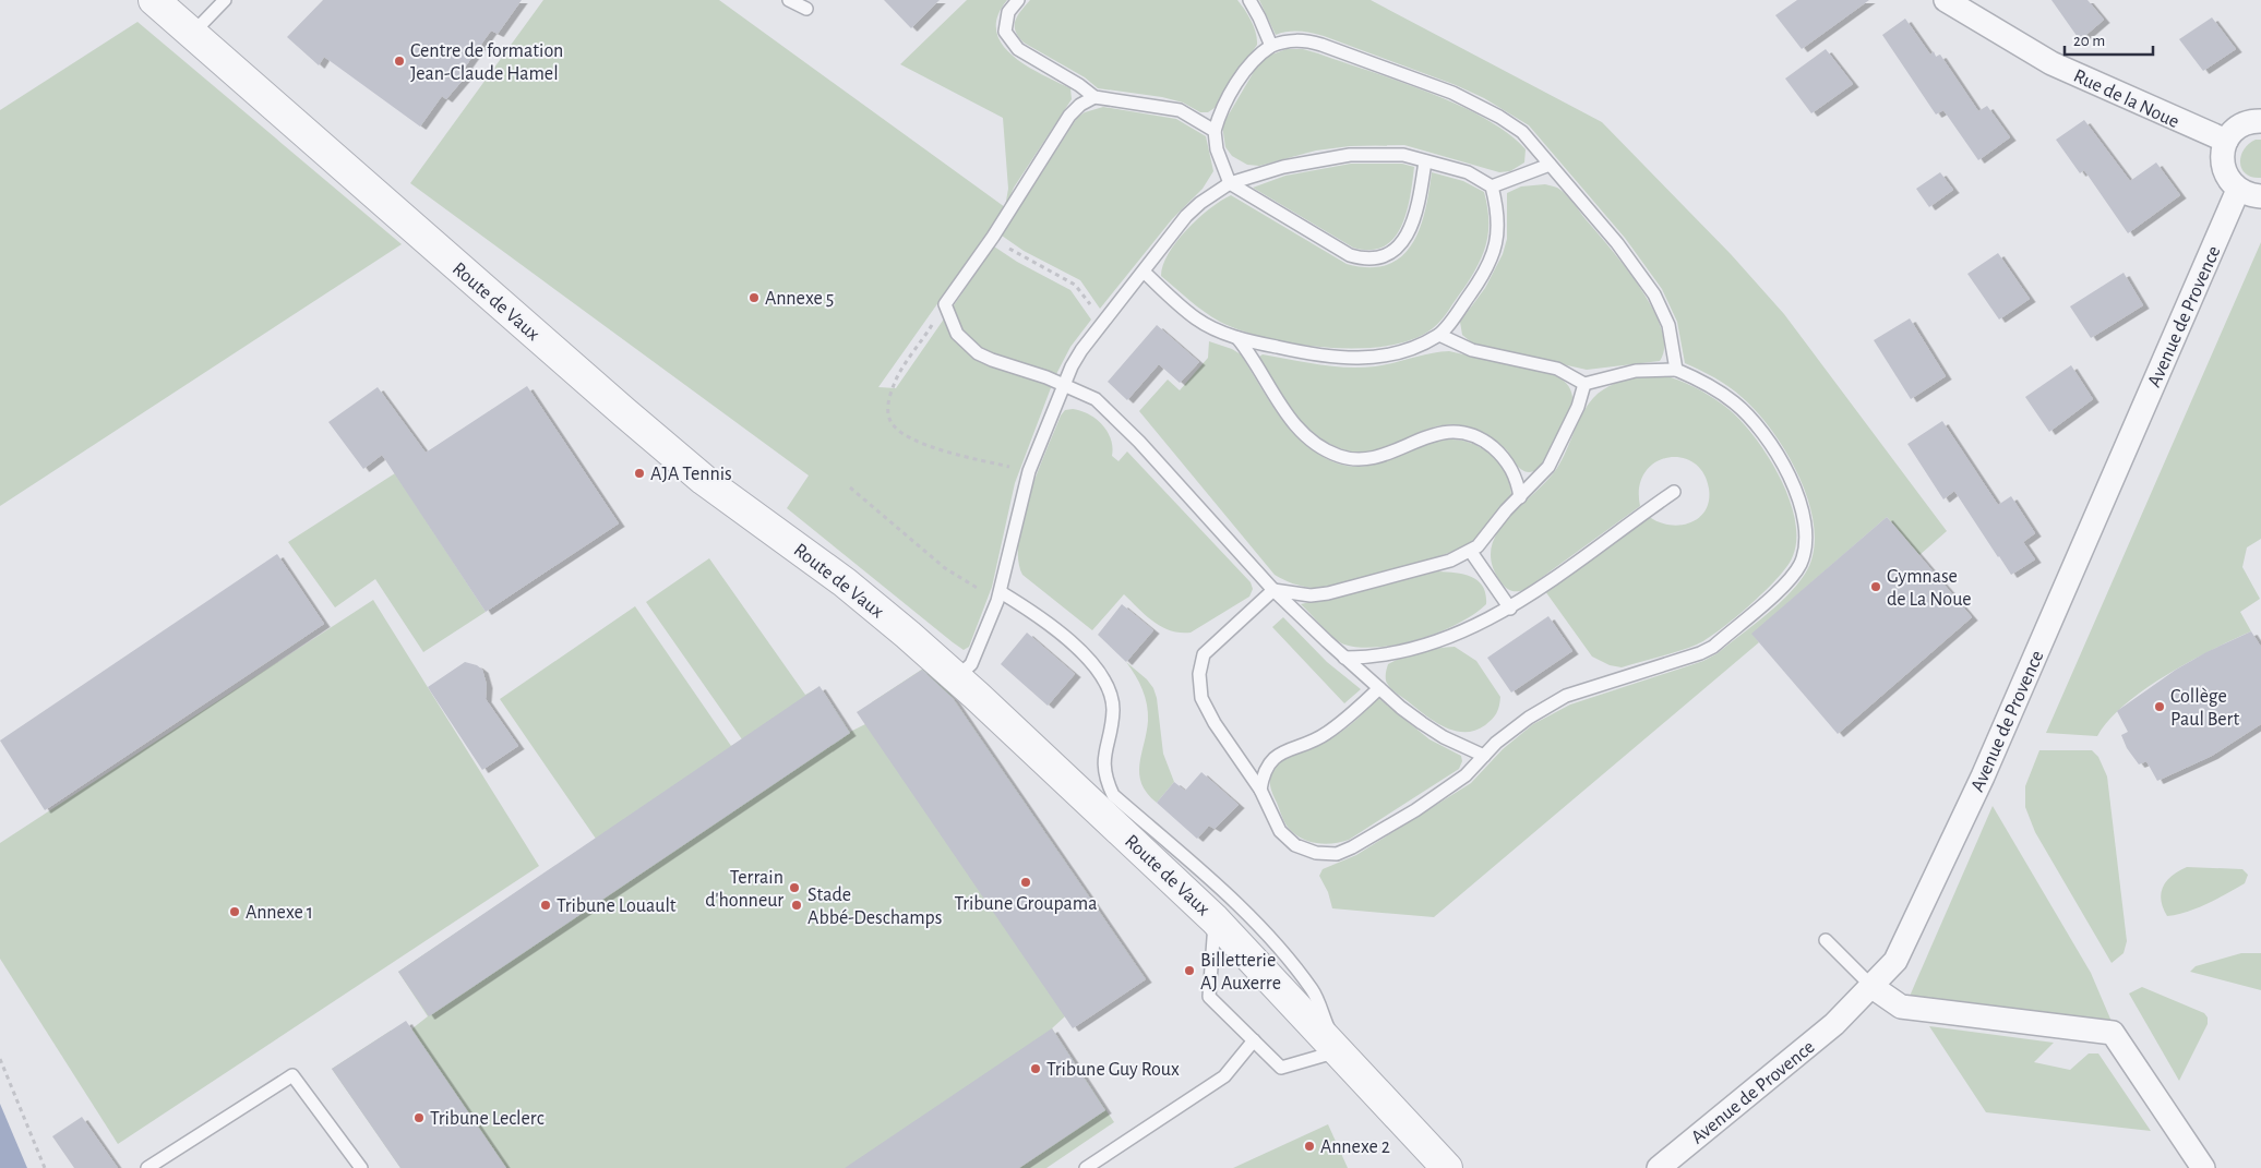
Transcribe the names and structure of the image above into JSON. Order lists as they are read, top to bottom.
{
  "streets": {
    "street": ["Rue de la Noue", "Route de Vaux", "Avenue de Provence"]
  },
  "places": [
    "Centre de formation Jean-Claude Hamel",
    "Annexe 5",
    "AJA Tennis",
    "Gymnase de La Noue",
    "Collège Paul Bert",
    "Tribune Groupama",
    "Terrain d'honneur",
    "Tribune Louault",
    "Stade Abbé-Deschamps",
    "Annexe 1",
    "Billetterie AJ Auxerre",
    "Tribune Guy Roux",
    "Tribune Leclerc",
    "Annexe 2"
  ],
  "scale_bar": "20 m"
}
